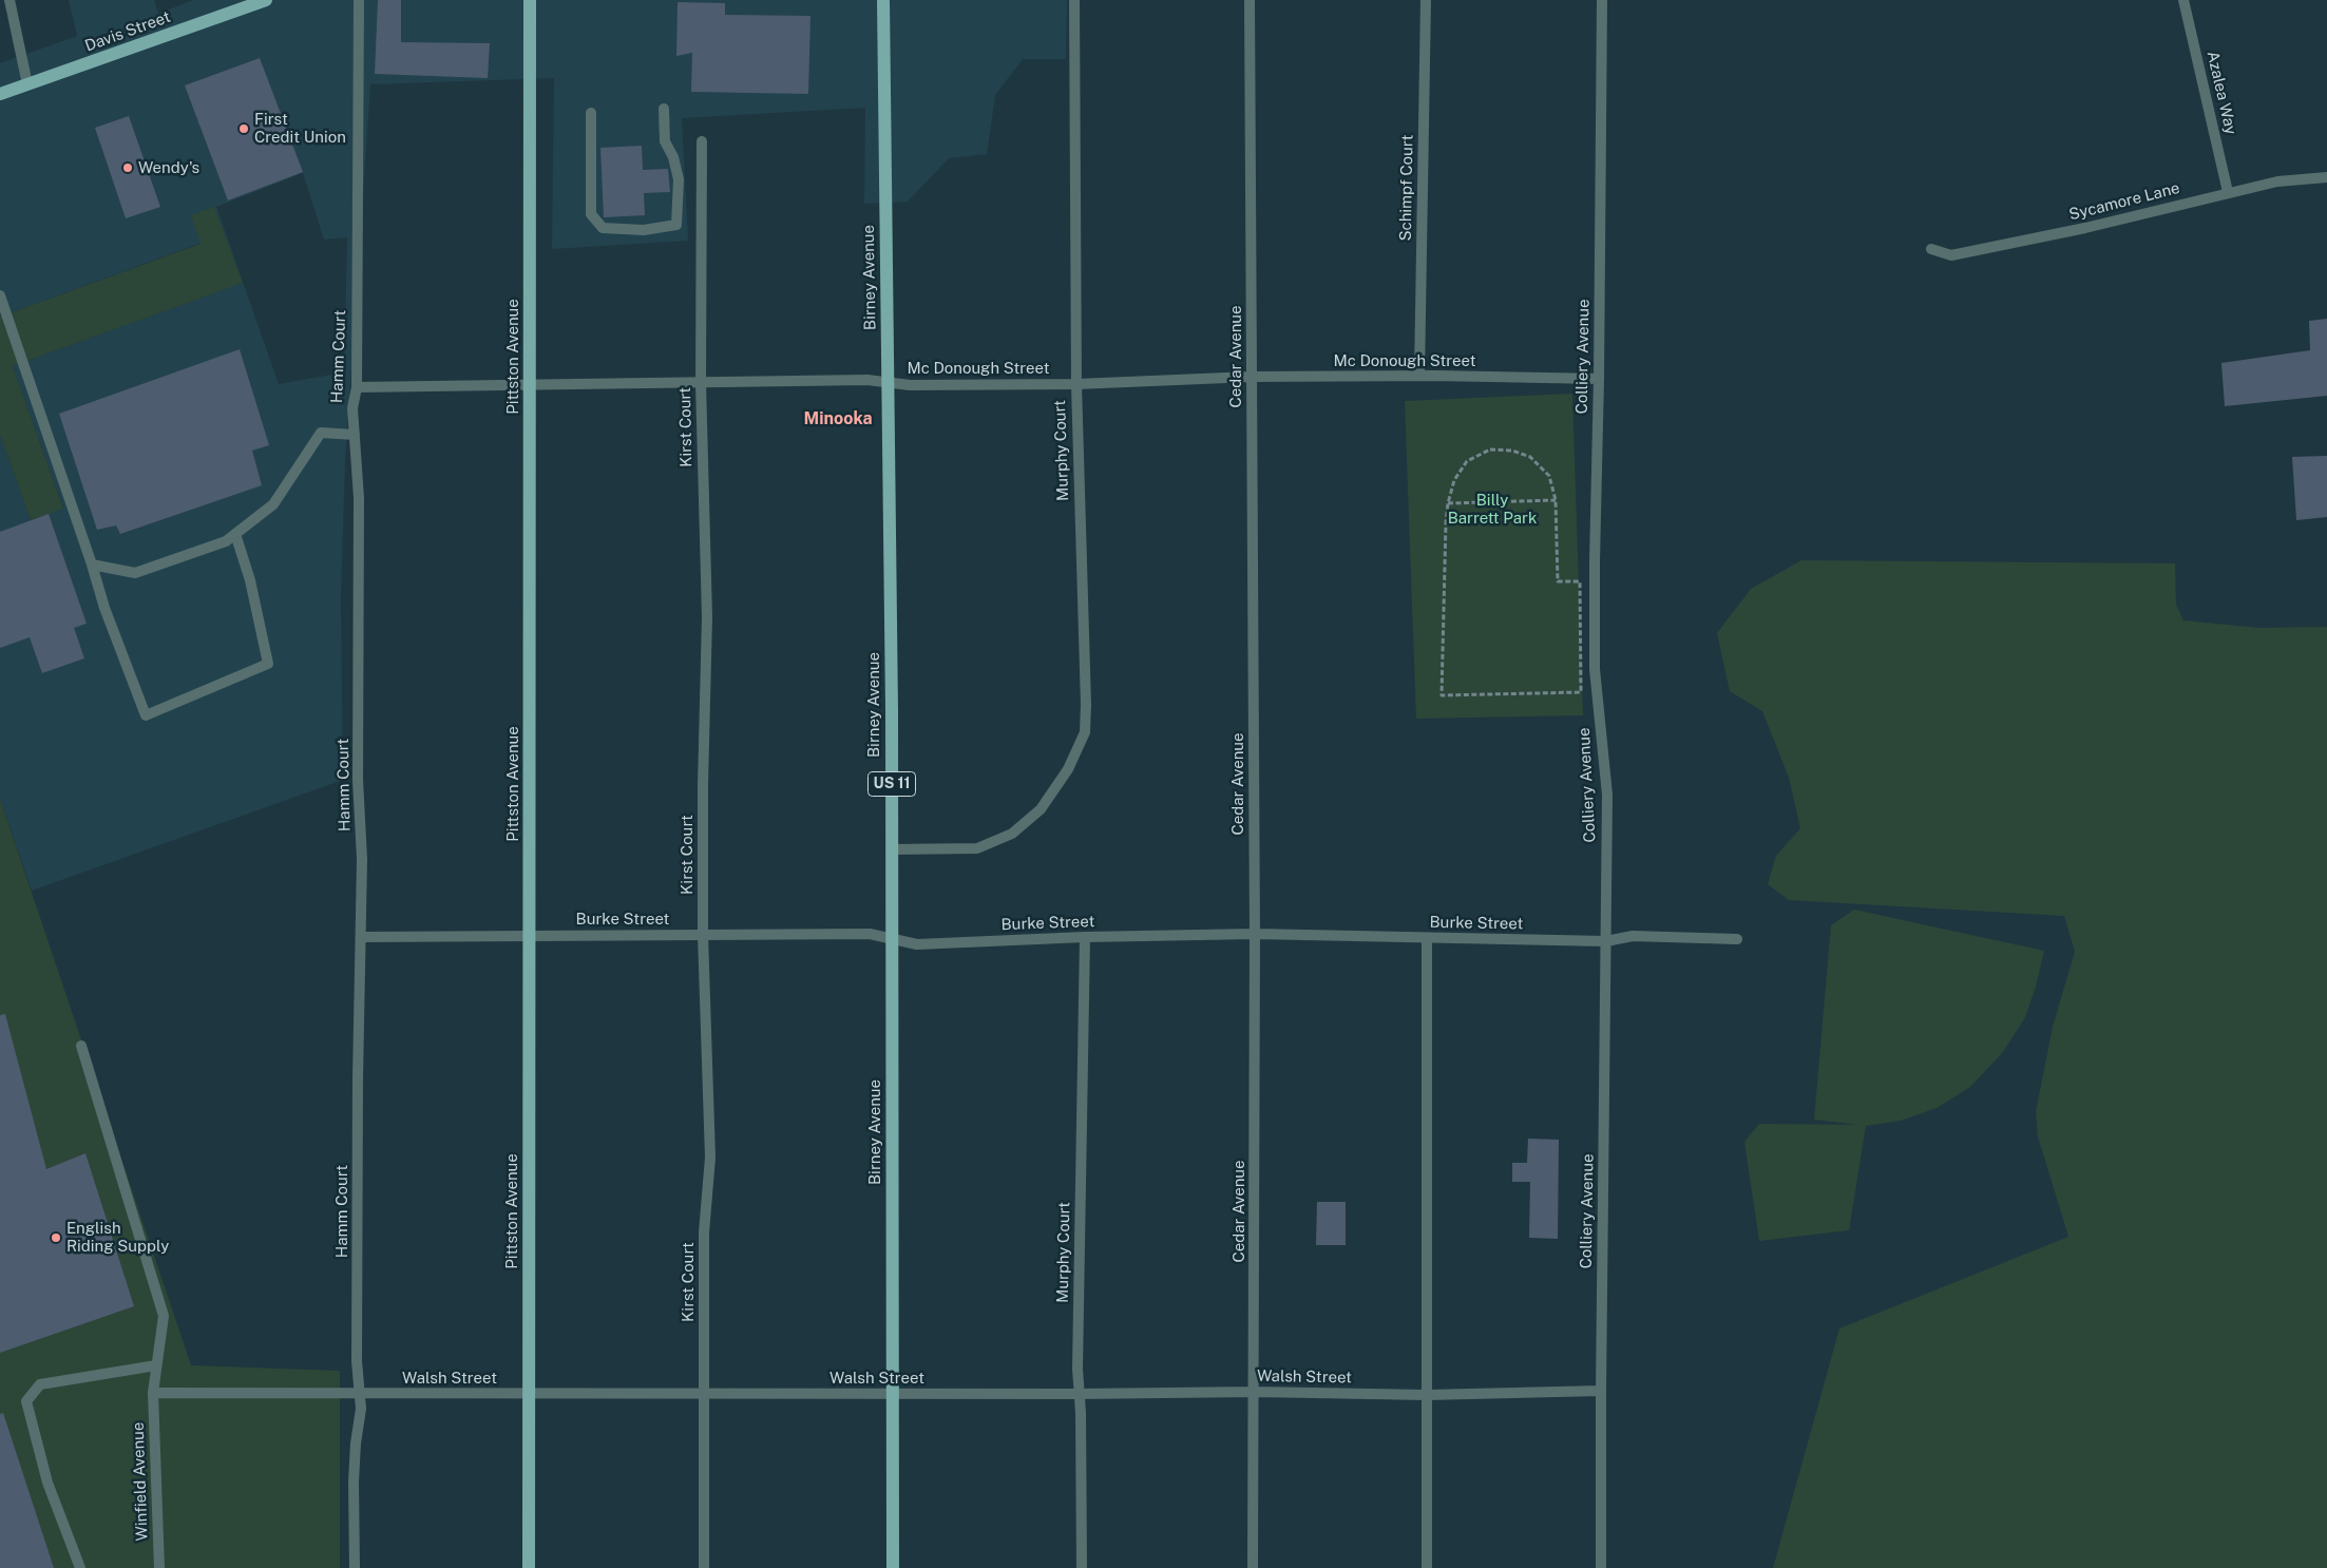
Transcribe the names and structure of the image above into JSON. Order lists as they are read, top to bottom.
{
  "streets": {
    "main road": [
      "Davis Street",
      "Birney Avenue",
      "Pittston Avenue",
      "US 11"
    ],
    "street": [
      "Azalea Way",
      "Schimpf Court",
      "Sycamore Lane",
      "Hamm Court",
      "Cedar Avenue",
      "Colliery Avenue",
      "Mc Donough Street",
      "Kirst Court",
      "Murphy Court",
      "Burke Street",
      "Walsh Street",
      "Winfield Avenue"
    ]
  },
  "crossings": [
    ["Azalea Way", "Sycamore Lane"],
    ["Schimpf Court", "Mc Donough Street"],
    ["Birney Avenue", "Mc Donough Street"],
    ["Birney Avenue", "Murphy Court"],
    ["Birney Avenue", "Burke Street"],
    ["Birney Avenue", "Walsh Street"],
    ["Hamm Court", "Mc Donough Street"],
    ["Hamm Court", "Burke Street"],
    ["Hamm Court", "Walsh Street"],
    ["Pittston Avenue", "Mc Donough Street"],
    ["Pittston Avenue", "Burke Street"],
    ["Pittston Avenue", "Walsh Street"],
    ["Cedar Avenue", "Mc Donough Street"],
    ["Cedar Avenue", "Burke Street"],
    ["Cedar Avenue", "Walsh Street"],
    ["Colliery Avenue", "Mc Donough Street"],
    ["Colliery Avenue", "Burke Street"],
    ["Colliery Avenue", "Walsh Street"],
    ["Mc Donough Street", "Kirst Court"],
    ["Mc Donough Street", "Murphy Court"],
    ["Kirst Court", "Burke Street"],
    ["Kirst Court", "Walsh Street"],
    ["Murphy Court", "Burke Street"],
    ["Murphy Court", "Walsh Street"],
    ["Walsh Street", "Winfield Avenue"]
  ],
  "districts": ["Minooka"],
  "parks": ["Billy Barrett Park"],
  "places": ["First Credit Union", "Wendy's", "English Riding Supply"]
}
